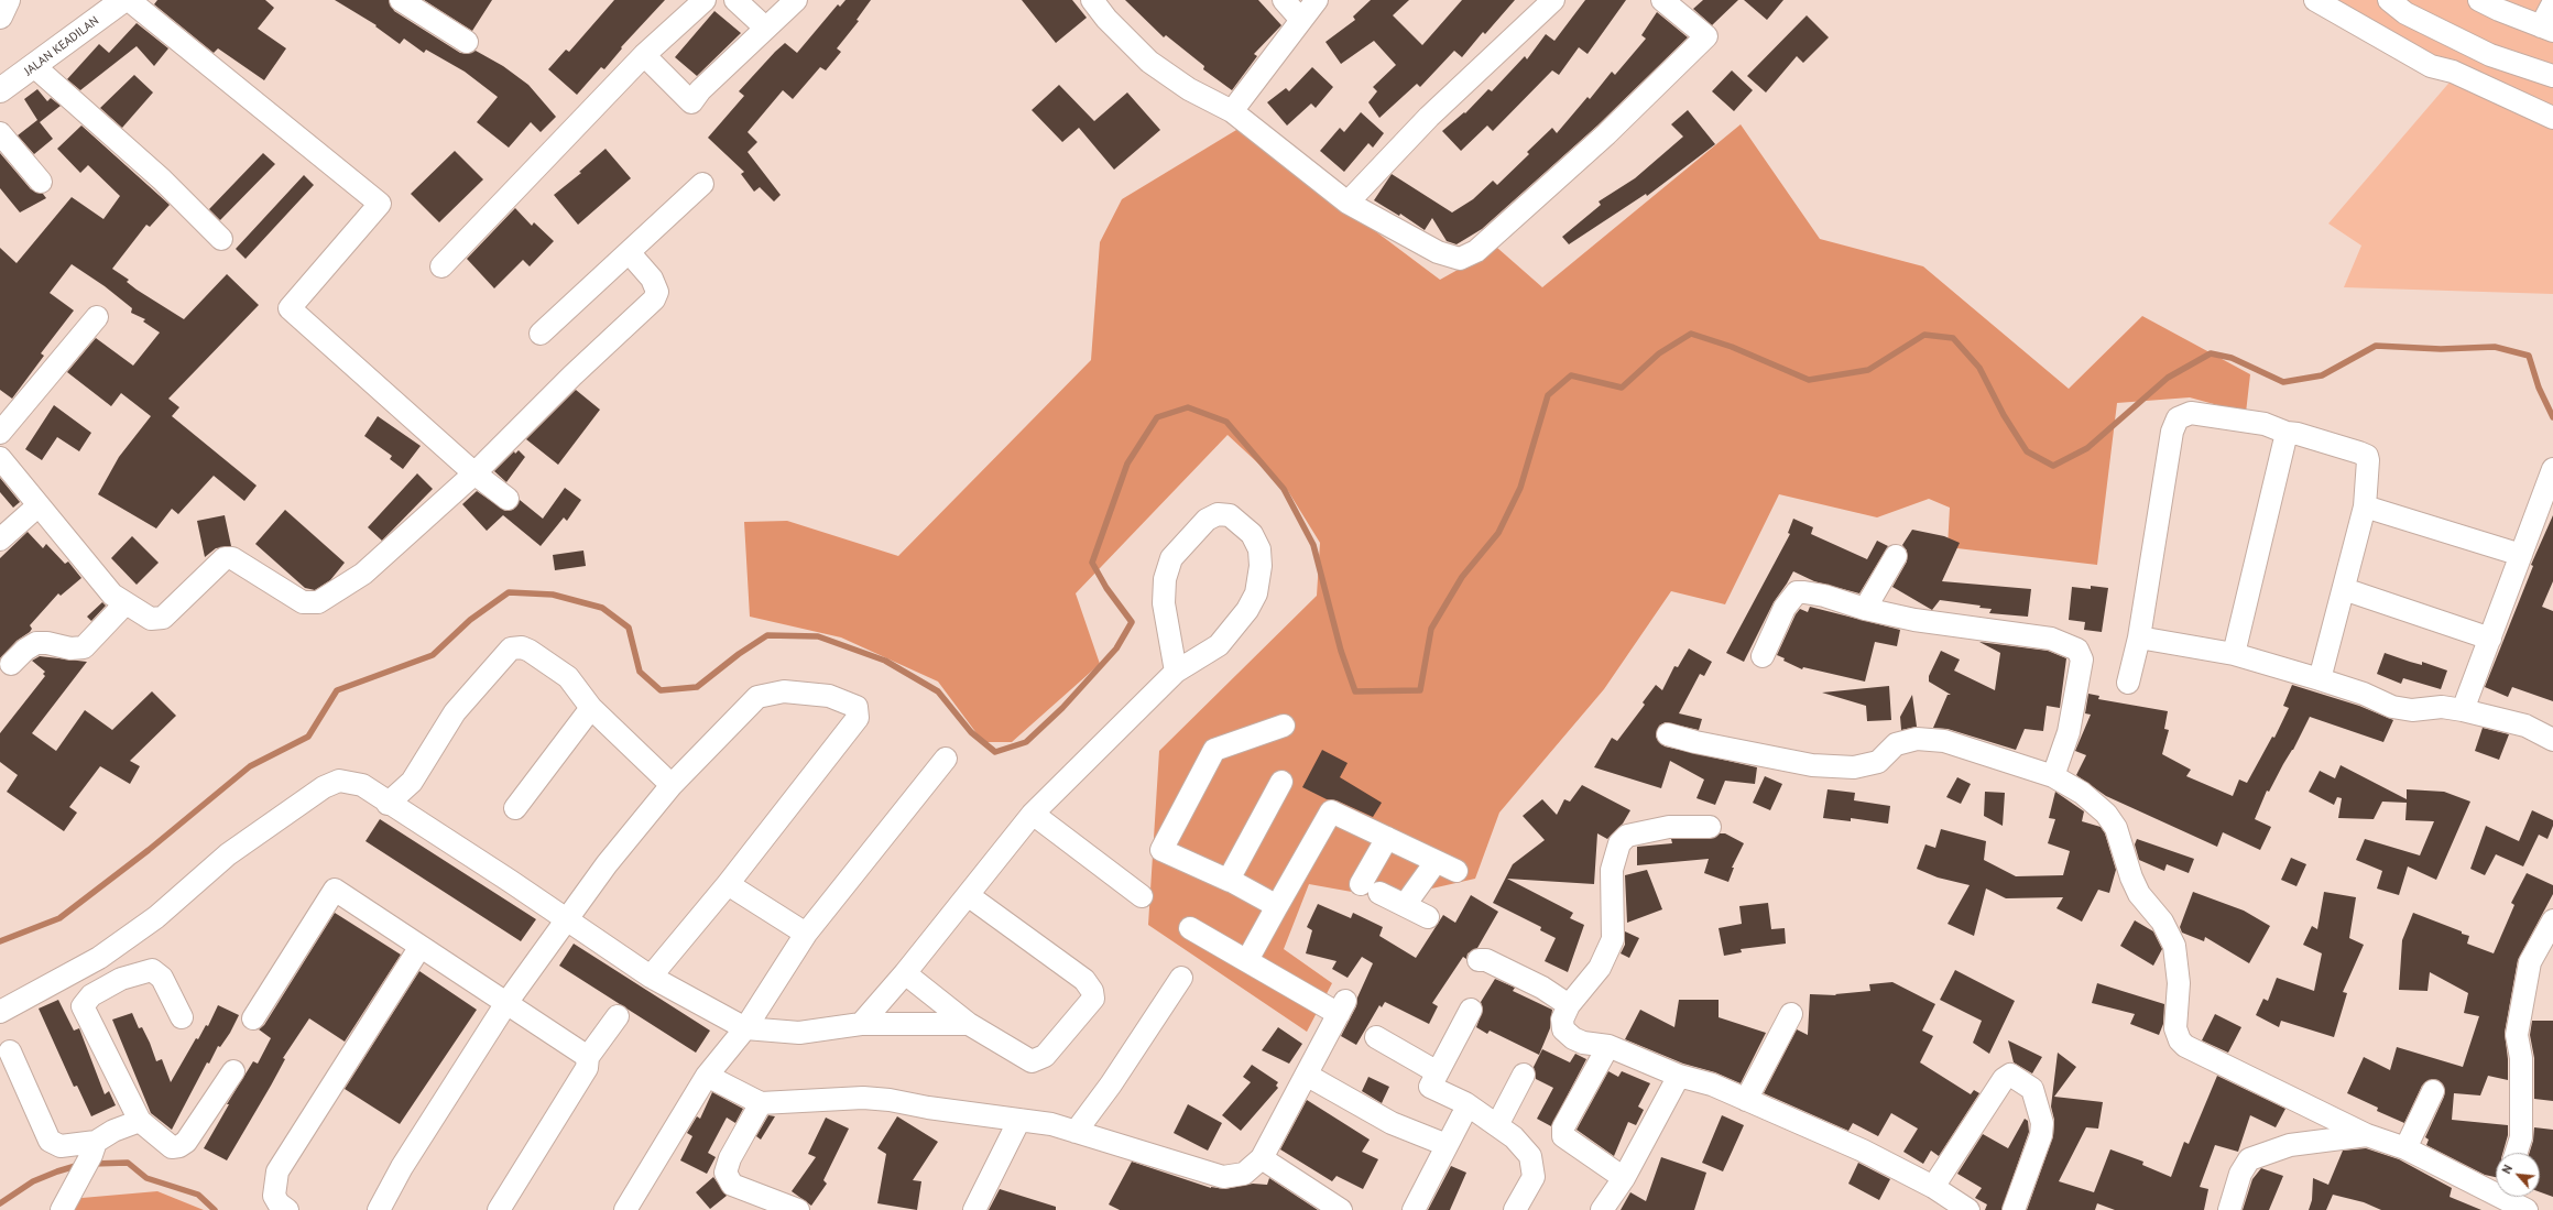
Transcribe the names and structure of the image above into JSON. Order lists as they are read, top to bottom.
{
  "streets": {
    "main road": ["JALAN KEADILAN"]
  },
  "north": "top left"
}
